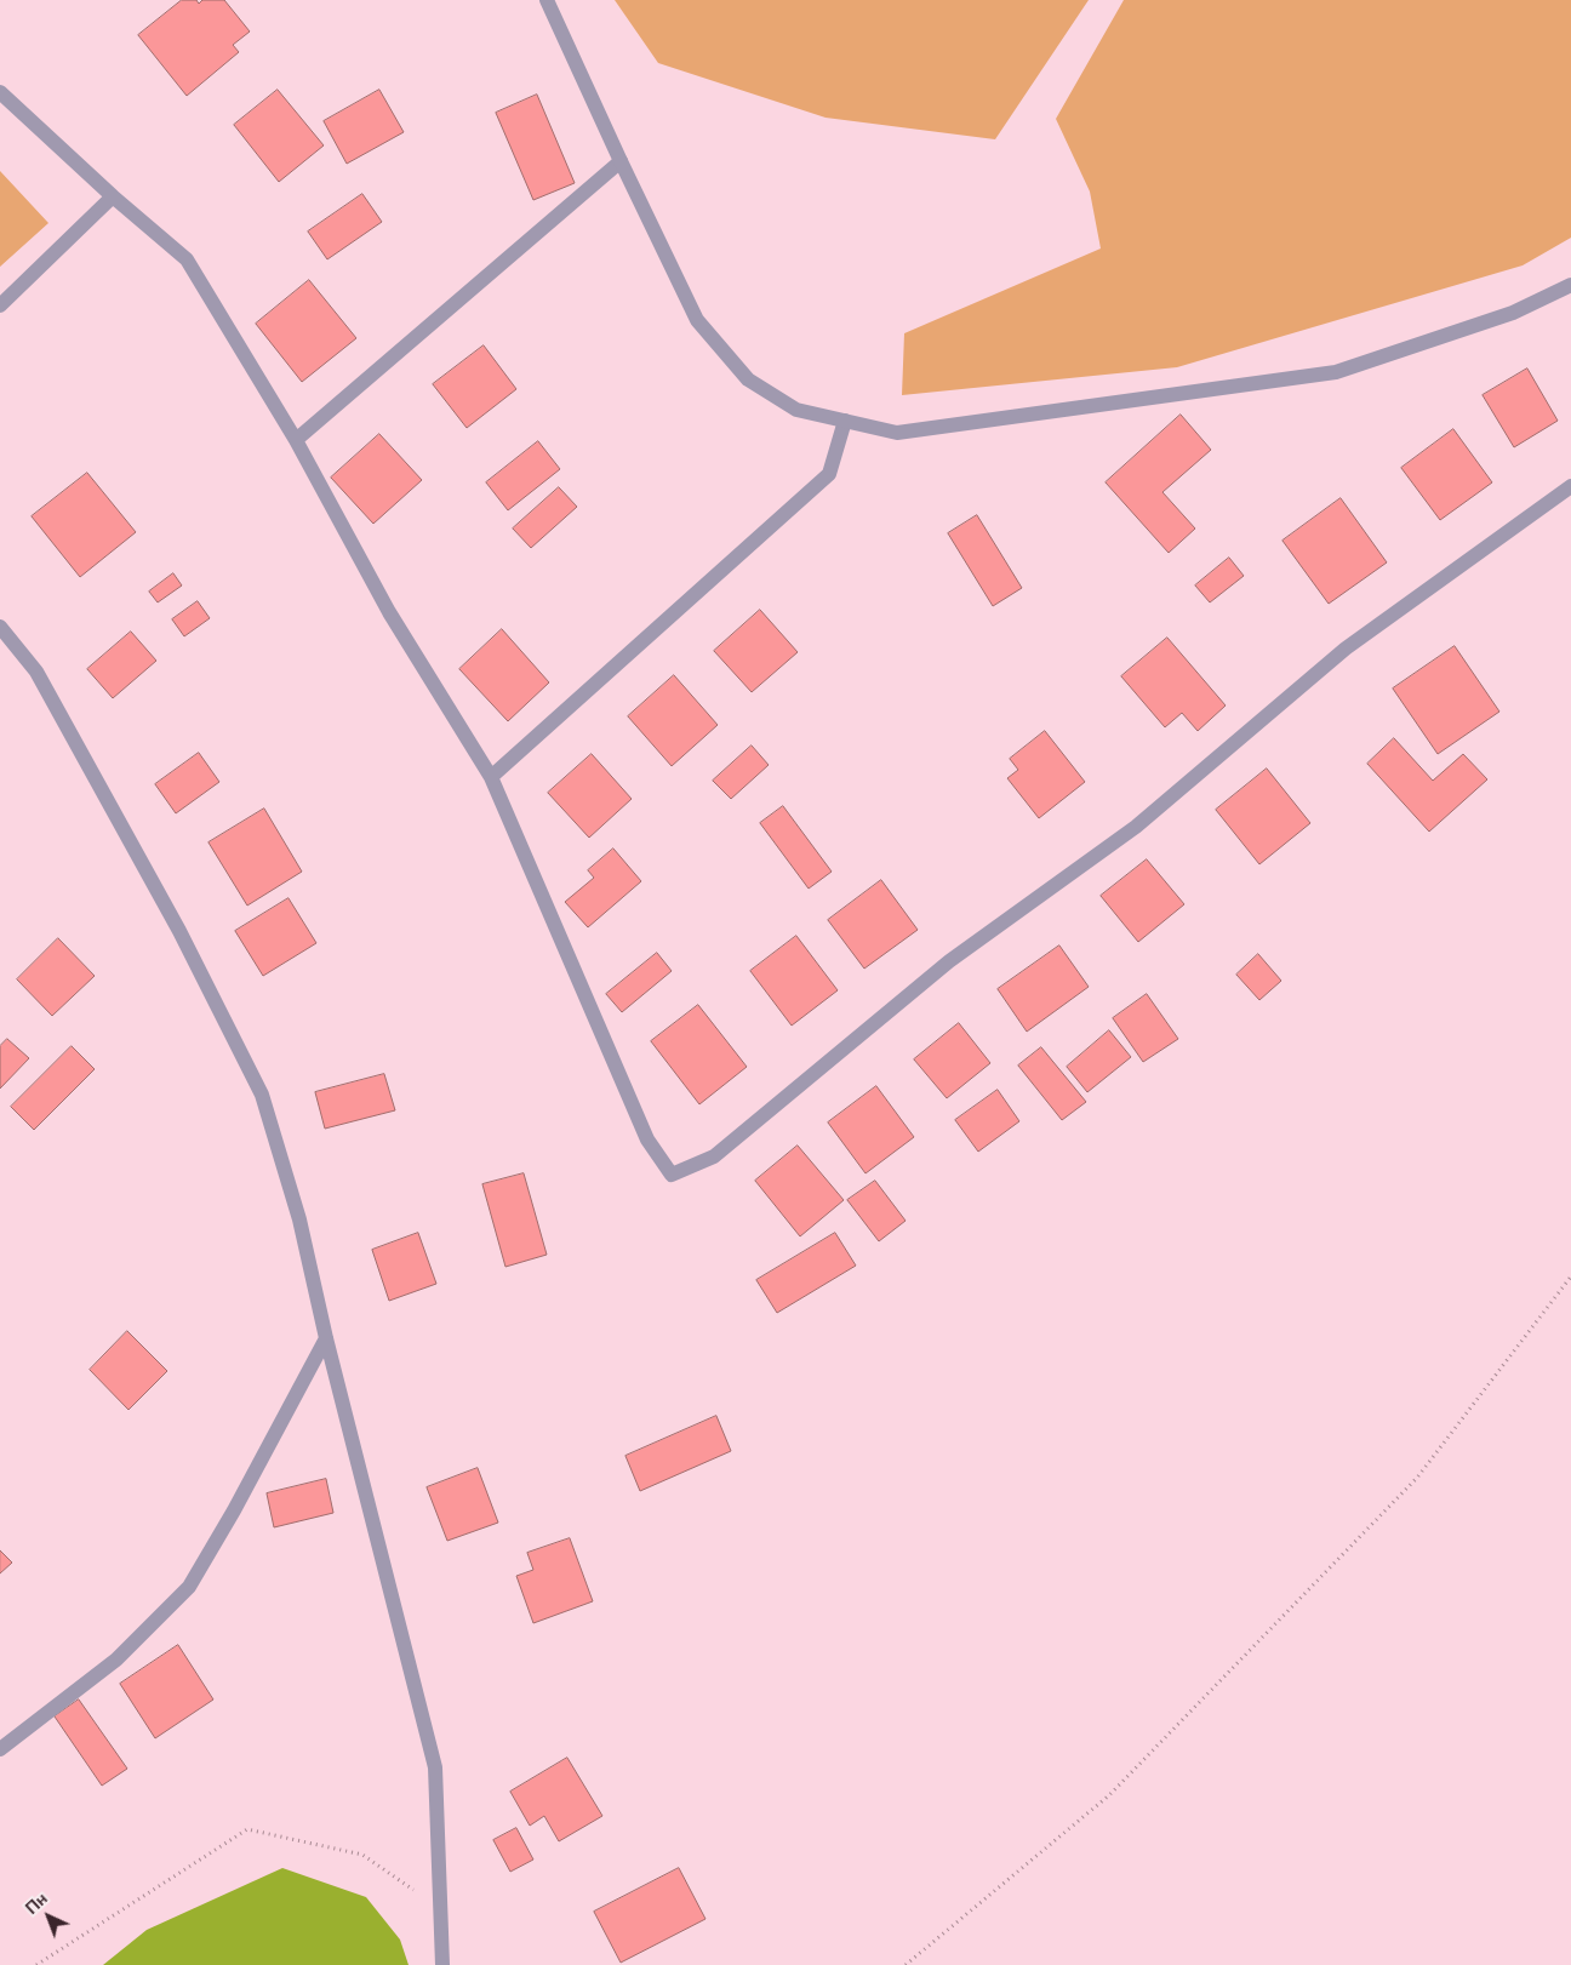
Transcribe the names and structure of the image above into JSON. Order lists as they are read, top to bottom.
{
  "north": "top left"
}
